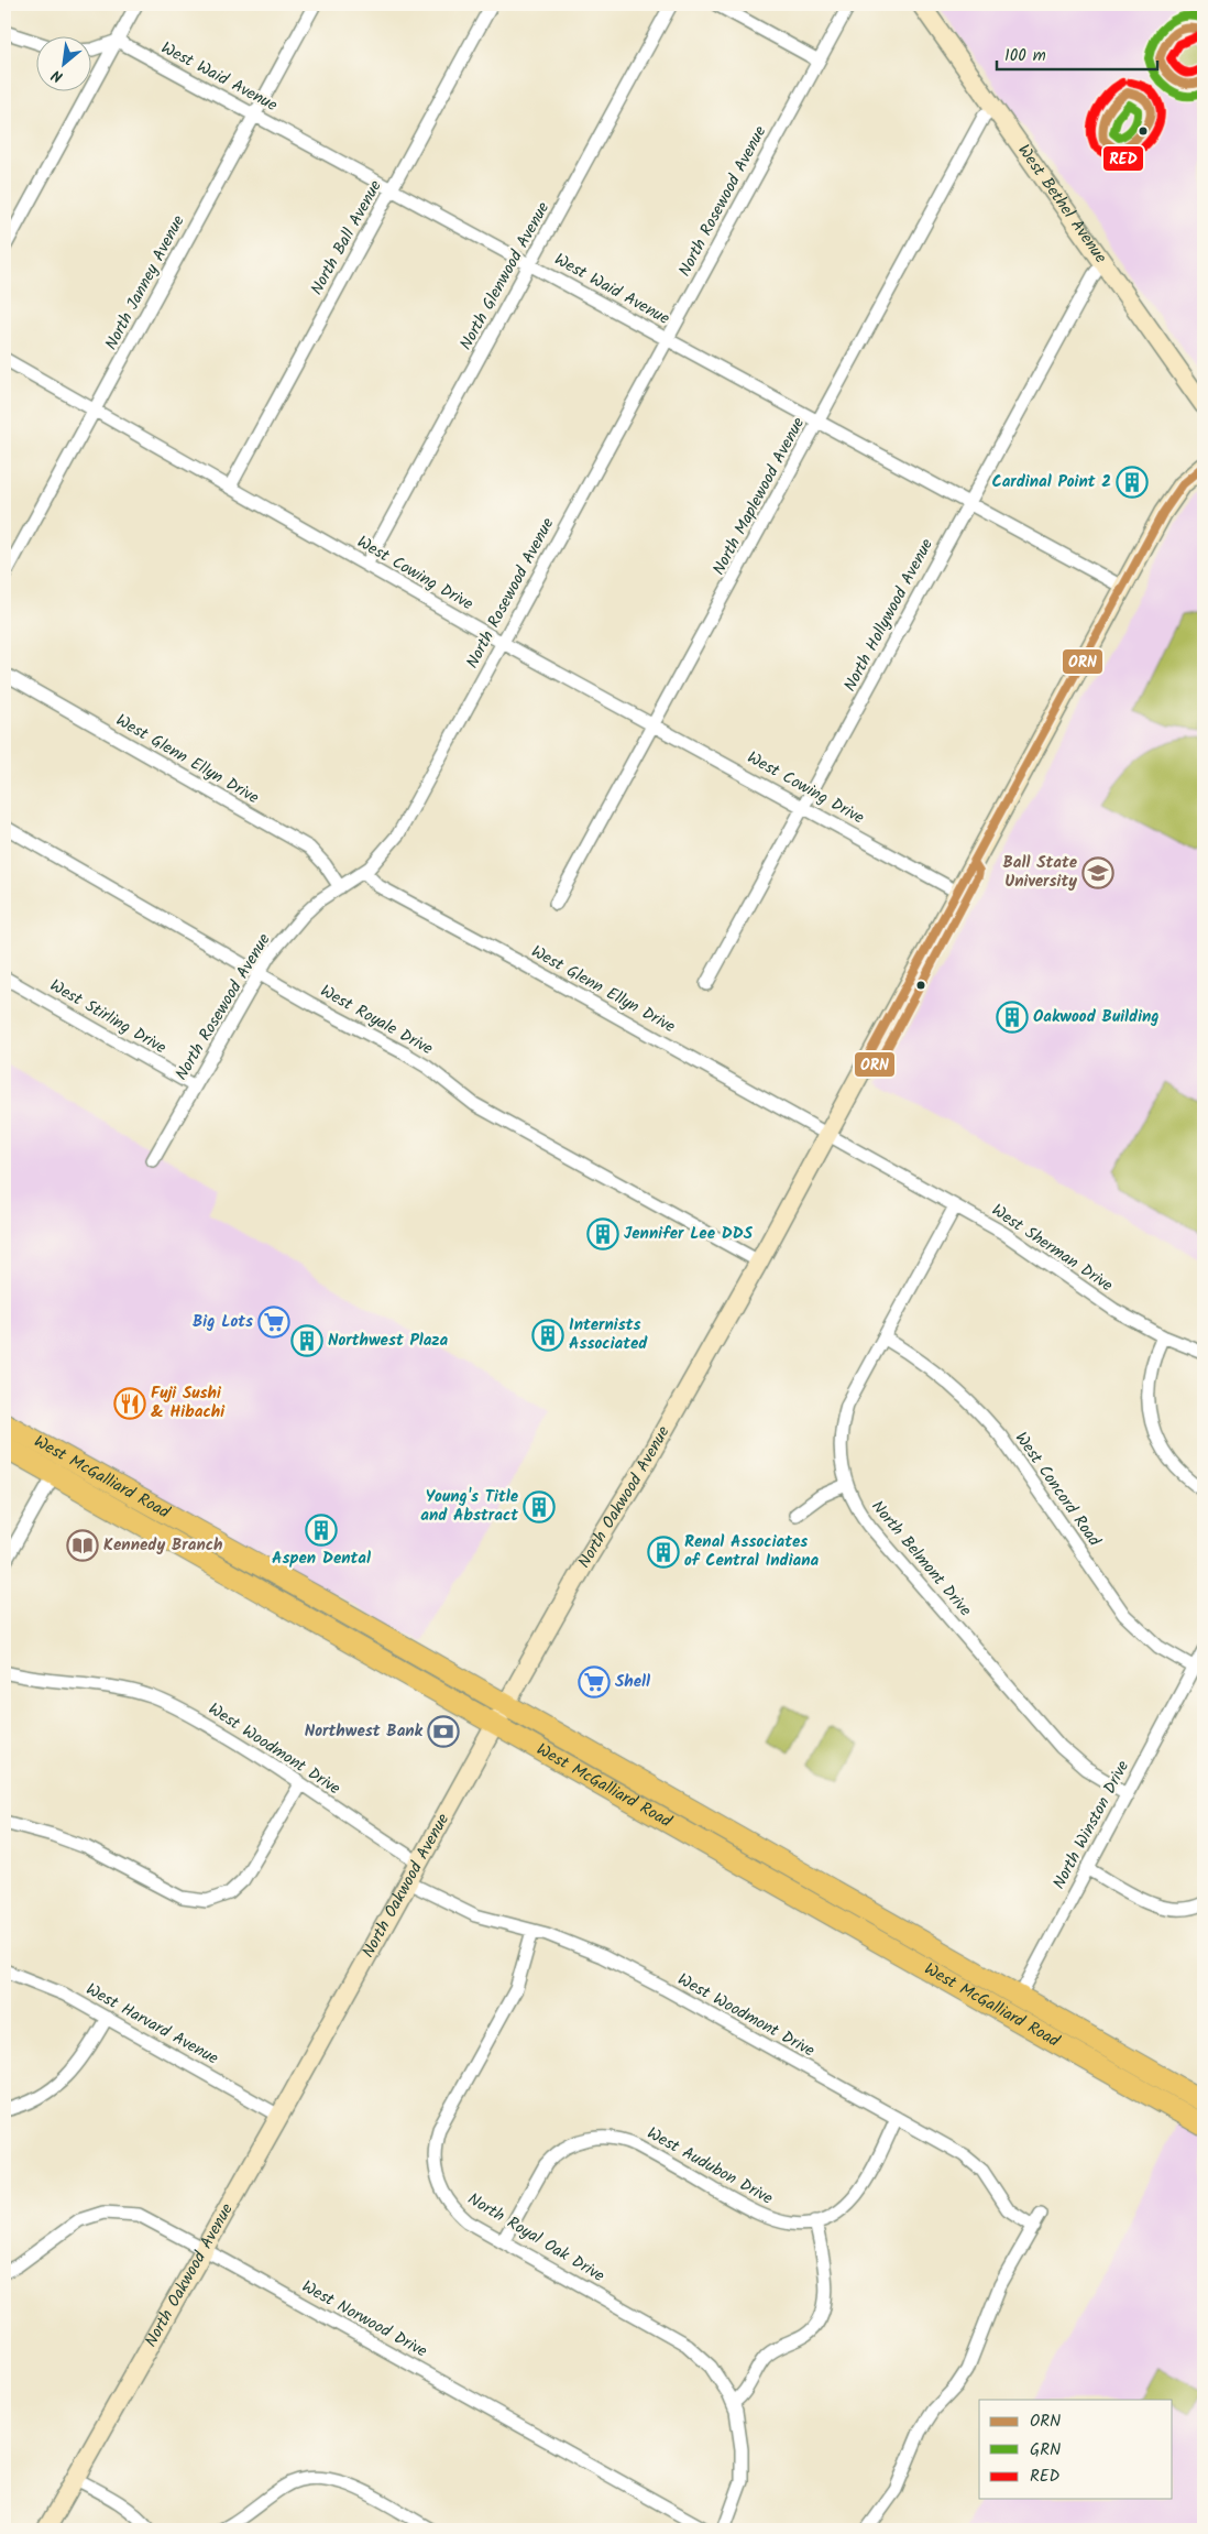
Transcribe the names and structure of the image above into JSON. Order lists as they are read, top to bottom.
{
  "streets": {
    "main road": ["West McGalliard Road"],
    "street": [
      "West Waid Avenue",
      "North Rosewood Avenue",
      "West Bethel Avenue",
      "North Ball Avenue",
      "North Glenwood Avenue",
      "North Janney Avenue",
      "North Maplewood Avenue",
      "West Cowing Drive",
      "North Hollywood Avenue",
      "West Glenn Ellyn Drive",
      "West Stirling Drive",
      "West Royale Drive",
      "West Sherman Drive",
      "West Concord Road",
      "North Oakwood Avenue",
      "North Belmont Drive",
      "West Woodmont Drive",
      "North Winston Drive",
      "West Harvard Avenue",
      "West Audubon Drive",
      "North Royal Oak Drive",
      "West Norwood Drive"
    ]
  },
  "crossings": [
    ["West Waid Avenue", "North Rosewood Avenue"],
    ["West Waid Avenue", "North Ball Avenue"],
    ["West Waid Avenue", "North Glenwood Avenue"],
    ["West Waid Avenue", "North Janney Avenue"],
    ["West Waid Avenue", "North Maplewood Avenue"],
    ["West Waid Avenue", "North Hollywood Avenue"],
    ["West Waid Avenue", "North Oakwood Avenue"],
    ["North Rosewood Avenue", "West Cowing Drive"],
    ["North Rosewood Avenue", "West Glenn Ellyn Drive"],
    ["North Rosewood Avenue", "West Stirling Drive"],
    ["North Rosewood Avenue", "West Royale Drive"],
    ["West Bethel Avenue", "North Maplewood Avenue"],
    ["West Bethel Avenue", "North Hollywood Avenue"],
    ["North Ball Avenue", "West Cowing Drive"],
    ["North Glenwood Avenue", "West Cowing Drive"],
    ["North Janney Avenue", "West Cowing Drive"],
    ["North Maplewood Avenue", "West Cowing Drive"],
    ["West Cowing Drive", "North Hollywood Avenue"],
    ["West Cowing Drive", "North Oakwood Avenue"],
    ["West Glenn Ellyn Drive", "West Sherman Drive"],
    ["West Glenn Ellyn Drive", "North Oakwood Avenue"],
    ["West Royale Drive", "North Oakwood Avenue"],
    ["West Sherman Drive", "North Oakwood Avenue"],
    ["West Sherman Drive", "North Belmont Drive"],
    ["West McGalliard Road", "North Oakwood Avenue"],
    ["West McGalliard Road", "North Winston Drive"],
    ["West Concord Road", "North Belmont Drive"],
    ["West Concord Road", "North Winston Drive"],
    ["North Oakwood Avenue", "West Woodmont Drive"],
    ["North Oakwood Avenue", "West Harvard Avenue"],
    ["North Oakwood Avenue", "West Norwood Drive"],
    ["North Belmont Drive", "North Winston Drive"],
    ["West Woodmont Drive", "West Audubon Drive"],
    ["West Woodmont Drive", "North Royal Oak Drive"],
    ["West Audubon Drive", "North Royal Oak Drive"]
  ],
  "places": {
    "building": [
      "Cardinal Point 2",
      "Oakwood Building",
      "Jennifer Lee DDS",
      "Internists Associated",
      "Northwest Plaza",
      "Young's Title and Abstract",
      "Aspen Dental",
      "Renal Associates of Central Indiana"
    ],
    "school or university": ["Ball State University"],
    "supermarket": ["Big Lots", "Shell"],
    "restaurant": ["Fuji Sushi & Hibachi"],
    "library": ["Kennedy Branch"],
    "bank": ["Northwest Bank"]
  },
  "lines": ["transit line GRN", "transit line ORN", "transit line RED"],
  "legend": ["ORN", "GRN", "RED"],
  "scale_bar": "100 m",
  "north": "bottom left"
}
